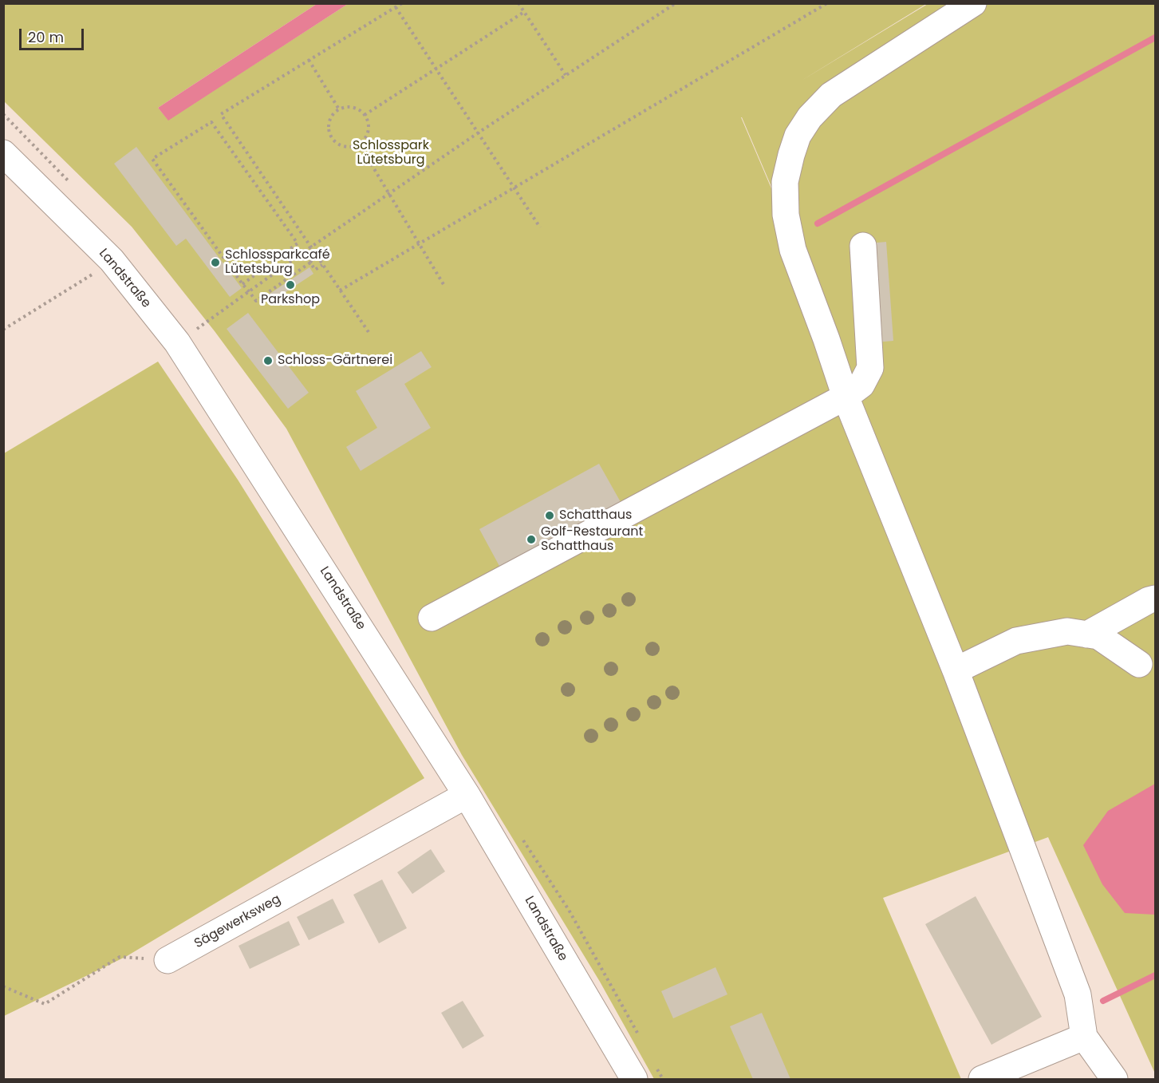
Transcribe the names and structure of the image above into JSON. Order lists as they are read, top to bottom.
{
  "streets": {
    "street": ["Landstraße", "Sägewerksweg"]
  },
  "crossings": [
    ["Landstraße", "Sägewerksweg"]
  ],
  "parks": ["Schlosspark Lütetsburg"],
  "places": [
    "Schlossparkcafé Lütetsburg",
    "Parkshop",
    "Schloss-Gärtnerei",
    "Schatthaus",
    "Golf-Restaurant Schatthaus"
  ],
  "scale_bar": "20 m"
}
